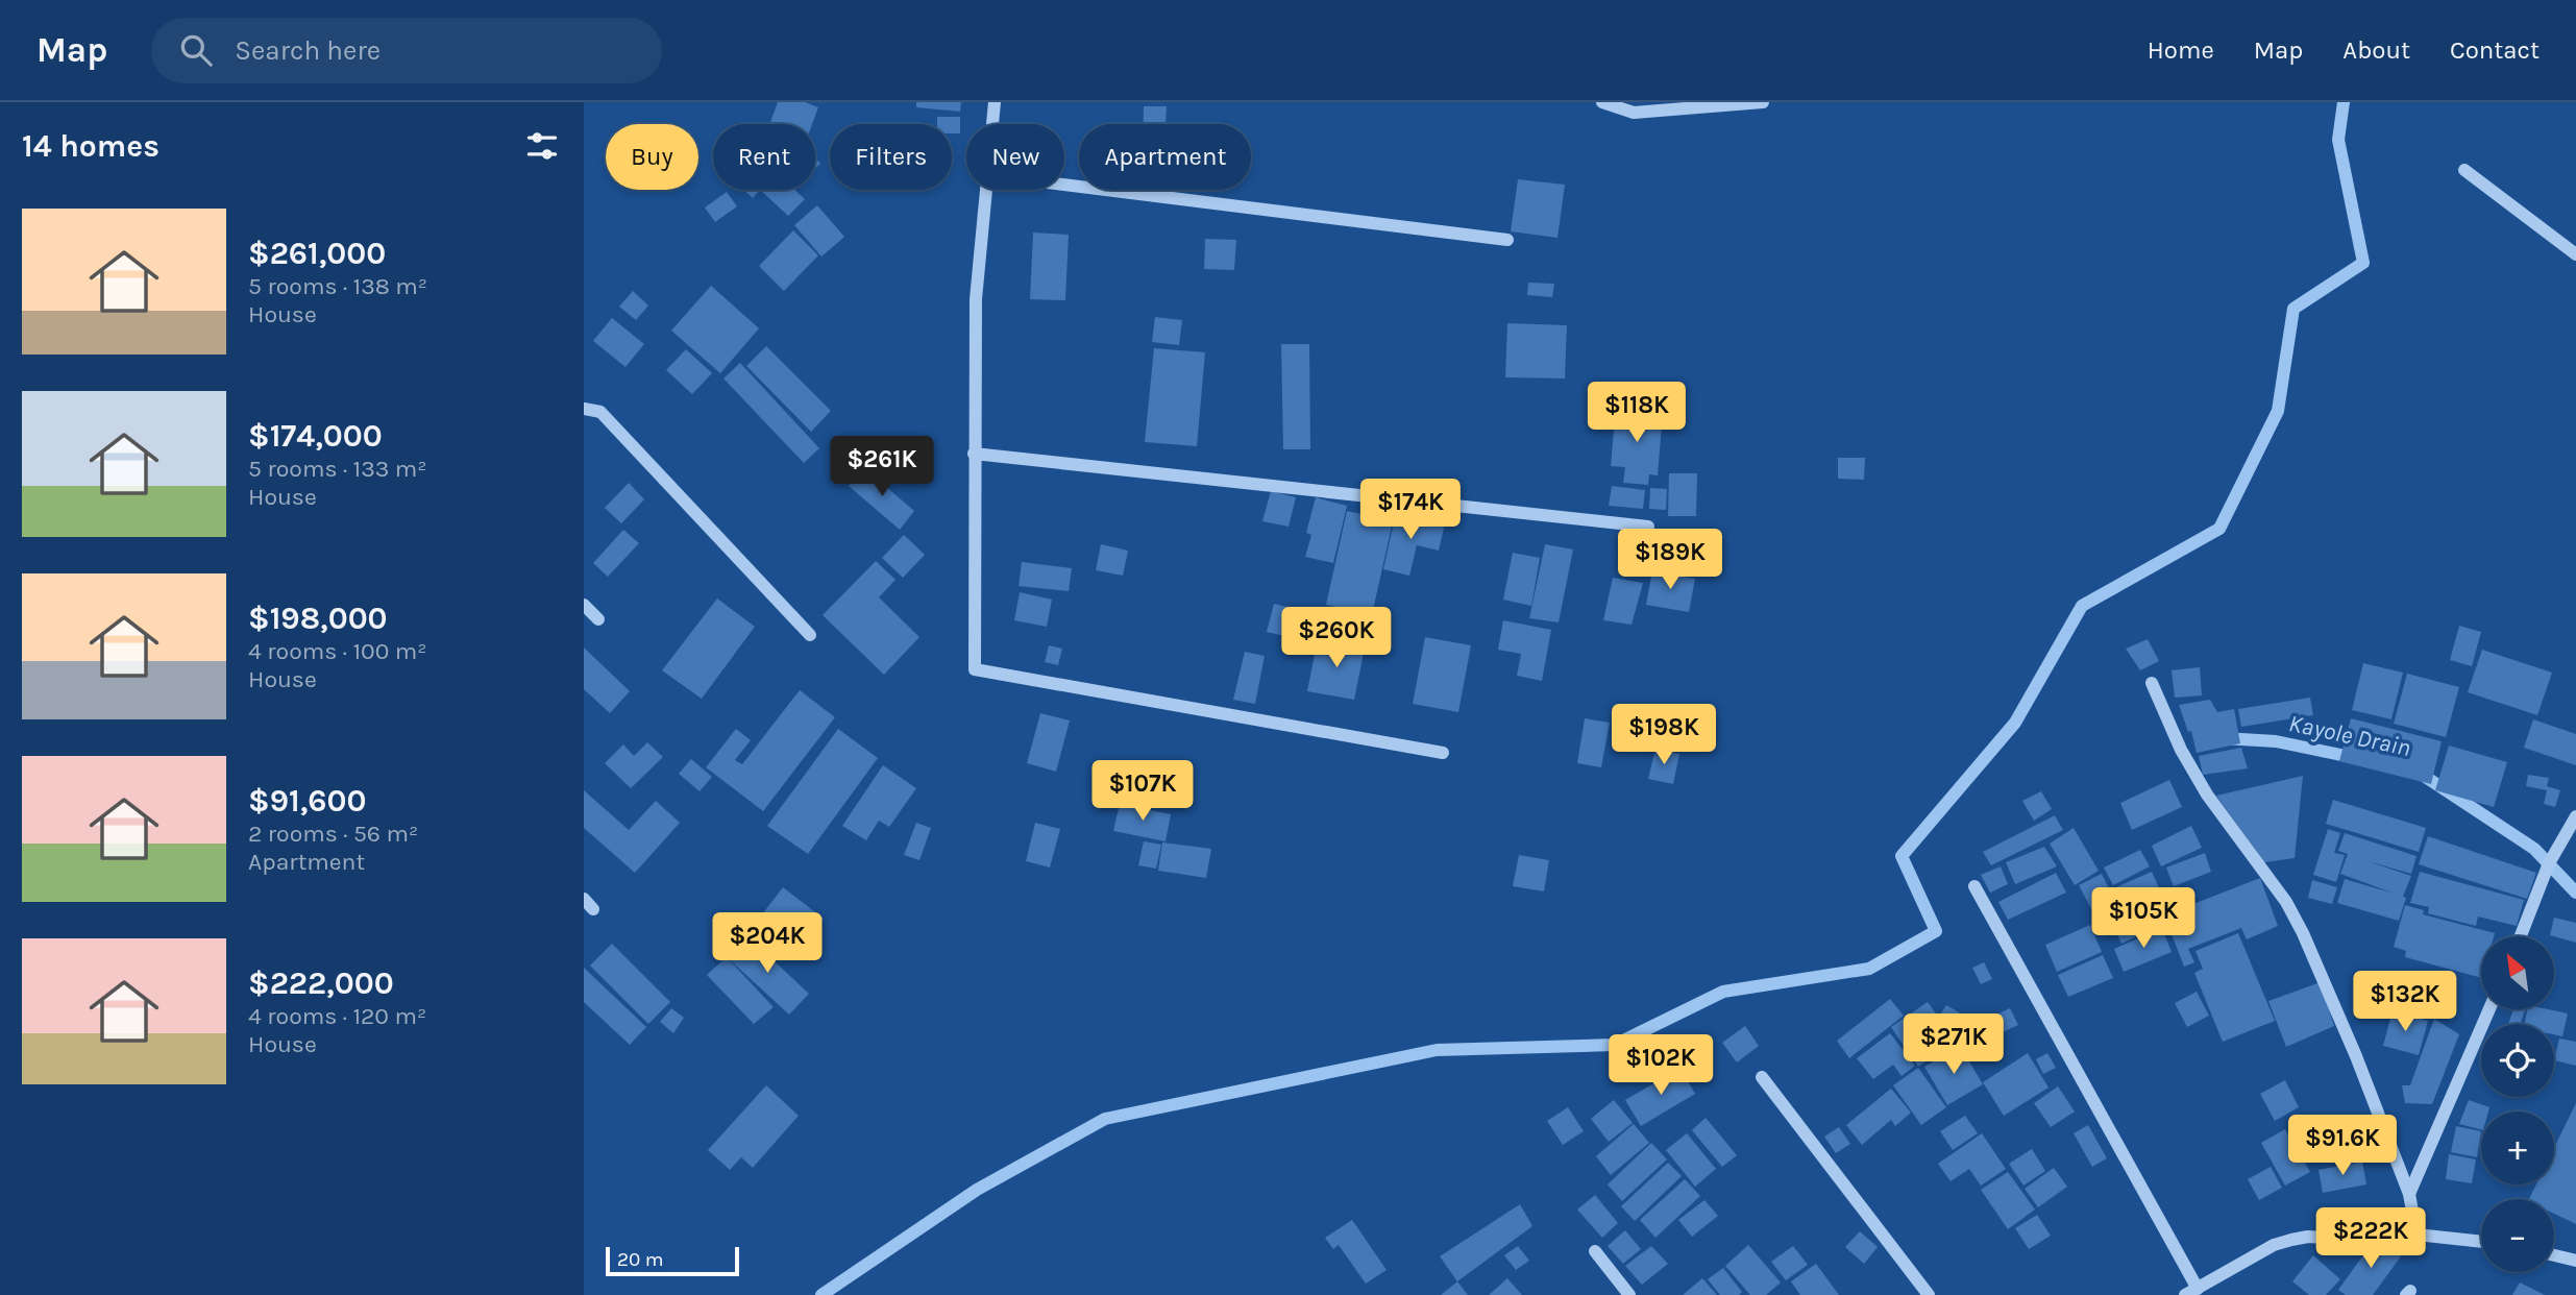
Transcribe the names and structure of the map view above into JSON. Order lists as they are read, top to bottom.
{
  "water": ["Kayole Drain"],
  "scale_bar": "20 m",
  "north": "top left",
  "page": {
    "header": "Map",
    "search": "Search here",
    "nav": [
      "Home",
      "Map",
      "About",
      "Contact"
    ],
    "heading": "14 homes",
    "chip": [
      "Buy",
      "Rent",
      "Filters",
      "New",
      "Apartment"
    ],
    "list": [
      {
        "name": "$261,000",
        "note": "5 rooms · 138 m² · House"
      },
      {
        "name": "$174,000",
        "note": "5 rooms · 133 m² · House"
      },
      {
        "name": "$198,000",
        "note": "4 rooms · 100 m² · House"
      },
      {
        "name": "$91,600",
        "note": "2 rooms · 56 m² · Apartment"
      },
      {
        "name": "$222,000",
        "note": "4 rooms · 120 m² · House"
      }
    ],
    "price": [
      "$118K",
      "$261K",
      "$174K",
      "$189K",
      "$260K",
      "$198K",
      "$107K",
      "$105K",
      "$204K",
      "$132K",
      "$271K",
      "$102K",
      "$91.6K",
      "$222K"
    ],
    "map_buttons": ["+", "−"],
    "scale": "20 m"
  }
}
